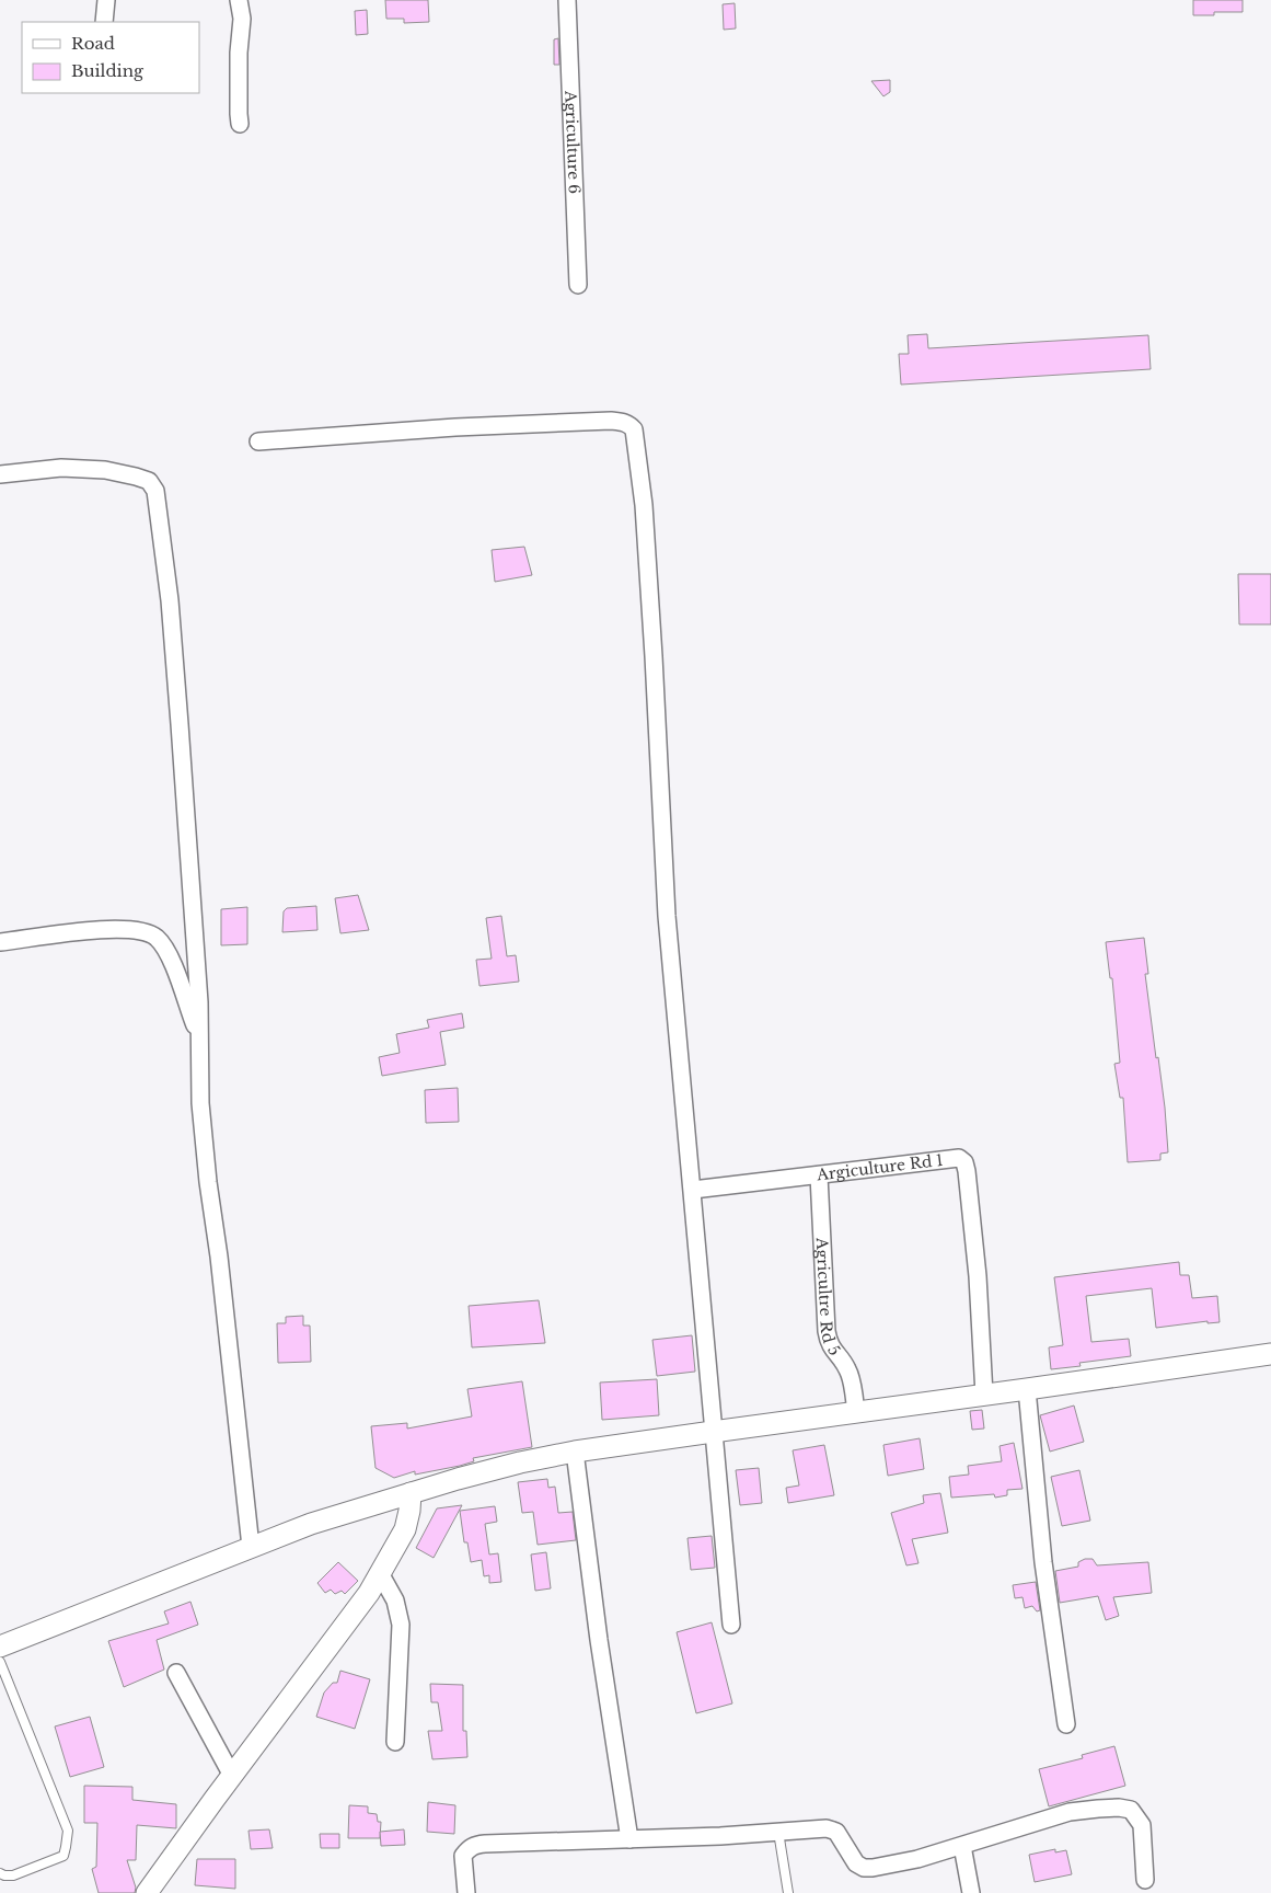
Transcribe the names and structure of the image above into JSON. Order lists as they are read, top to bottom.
{
  "streets": {
    "street": ["Agriculture 6", "Argiculture Rd 1", "Agricultre Rd 5"]
  },
  "crossings": [
    ["Argiculture Rd 1", "Agricultre Rd 5"]
  ],
  "legend": ["Road", "Building"]
}
